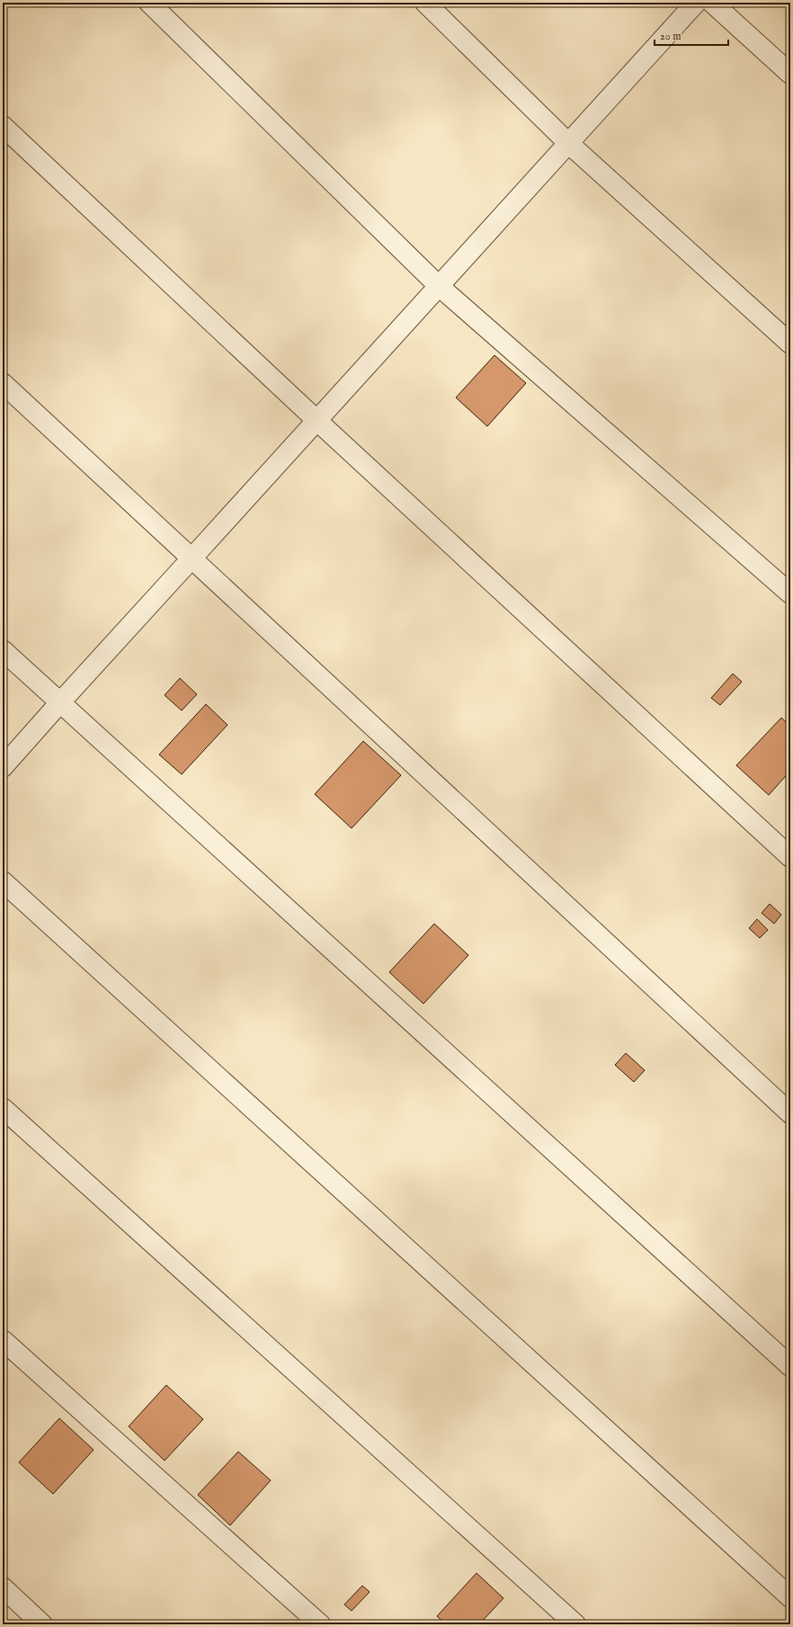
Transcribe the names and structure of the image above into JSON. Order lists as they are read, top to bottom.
{
  "scale_bar": "20 m"
}
